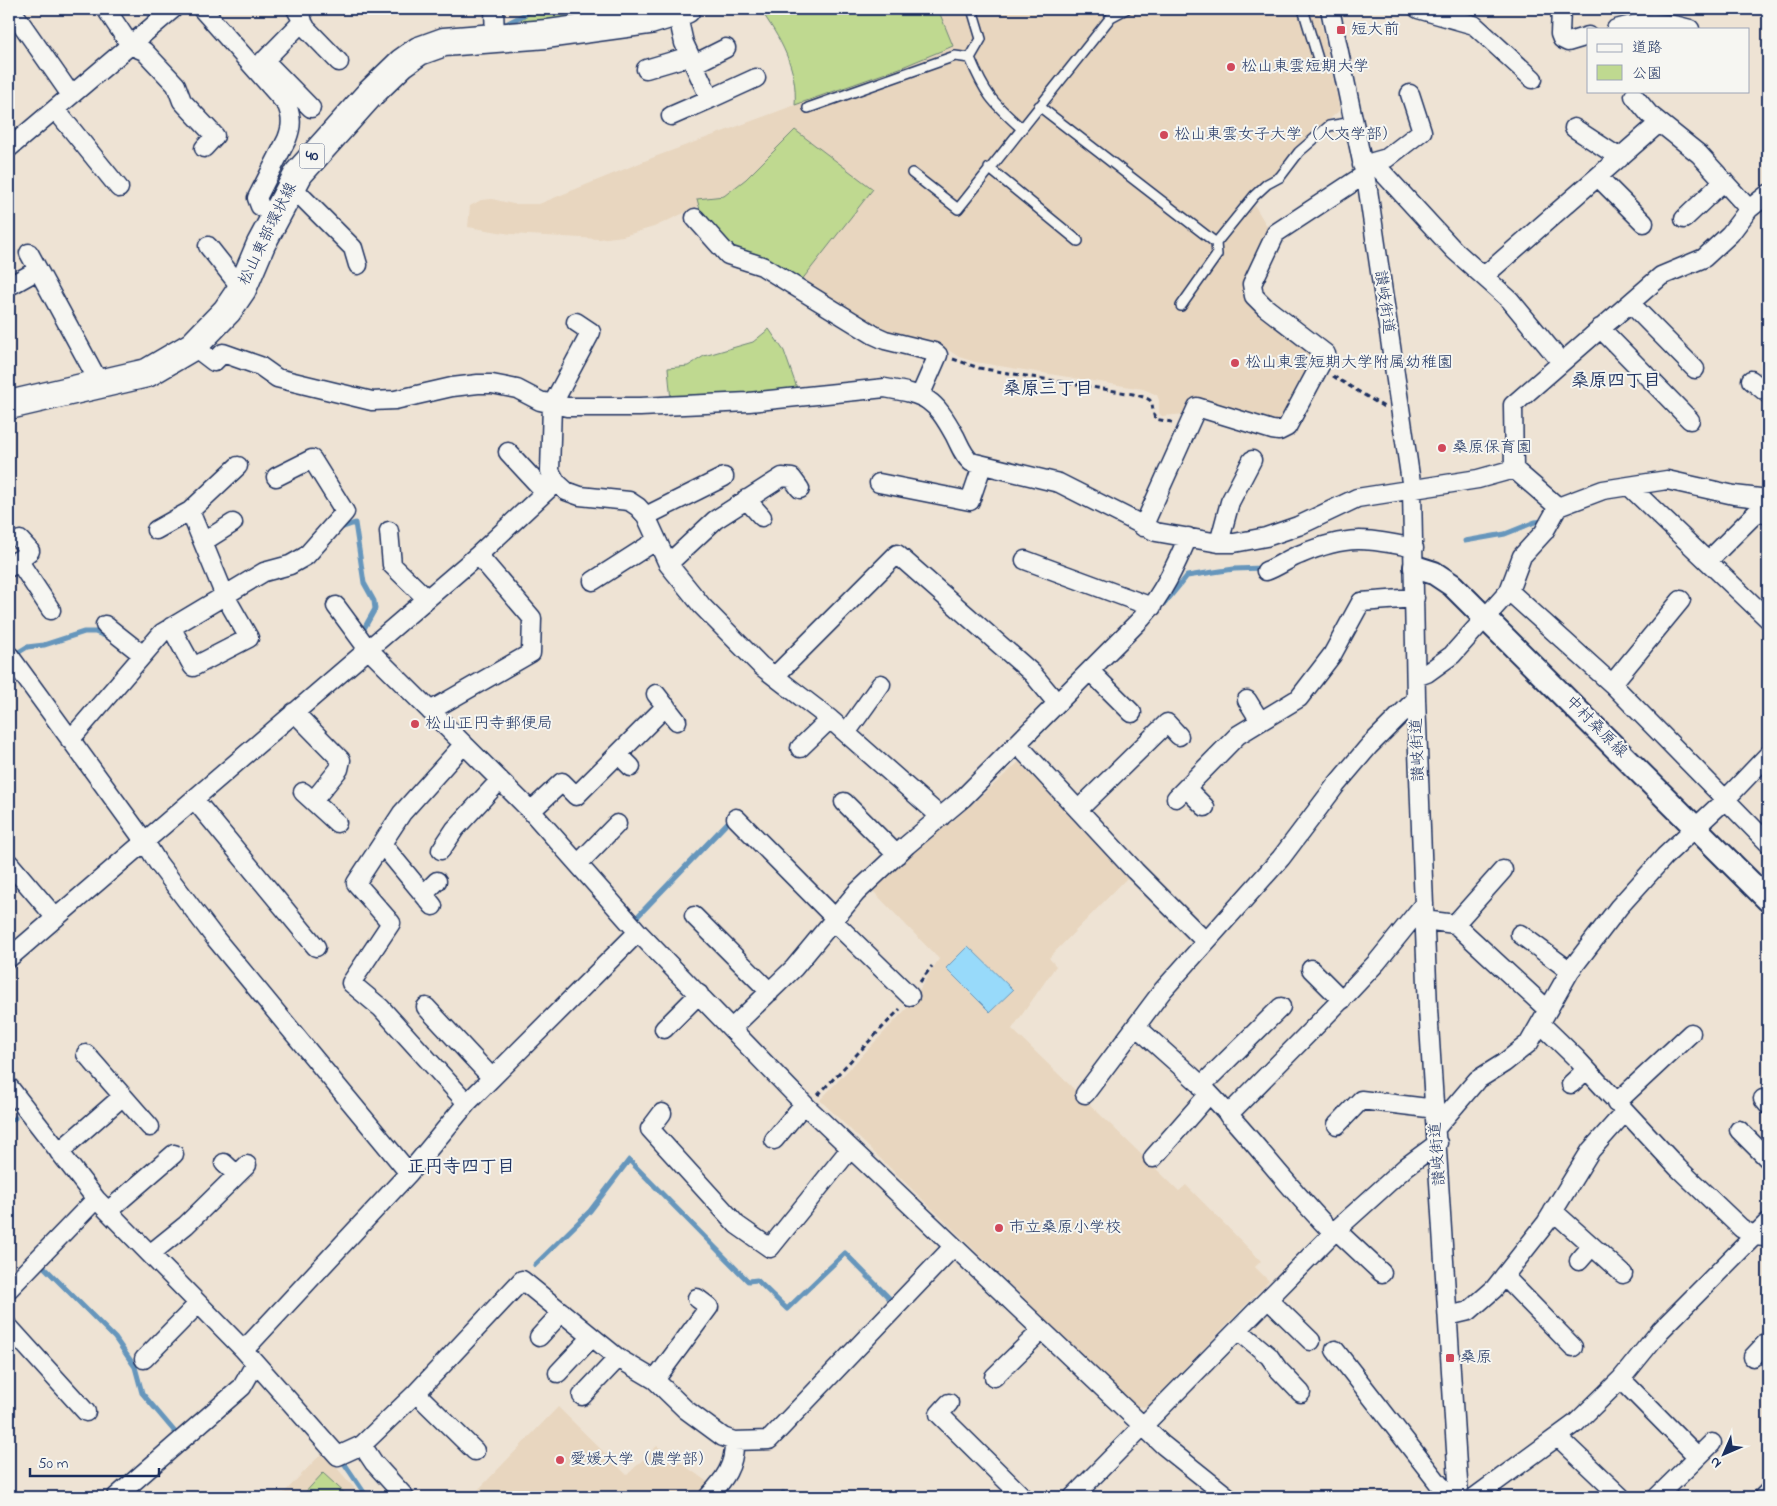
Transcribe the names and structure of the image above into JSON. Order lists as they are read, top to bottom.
{
  "streets": {
    "main road": ["40", "松山東部環状線"],
    "street": ["讃岐街道", "中村桑原線"]
  },
  "crossings": [
    ["讃岐街道", "中村桑原線"]
  ],
  "districts": ["桑原四丁目", "桑原三丁目", "正円寺四丁目"],
  "places": {
    "transit": ["短大前", "桑原"],
    "other": [
      "松山東雲短期大学",
      "松山東雲女子大学（人文学部）",
      "松山東雲短期大学附属幼稚園",
      "桑原保育園",
      "松山正円寺郵便局",
      "市立桑原小学校",
      "愛媛大学（農学部）"
    ]
  },
  "legend": ["道路", "公園"],
  "scale_bar": "50 m",
  "north": "bottom left"
}
